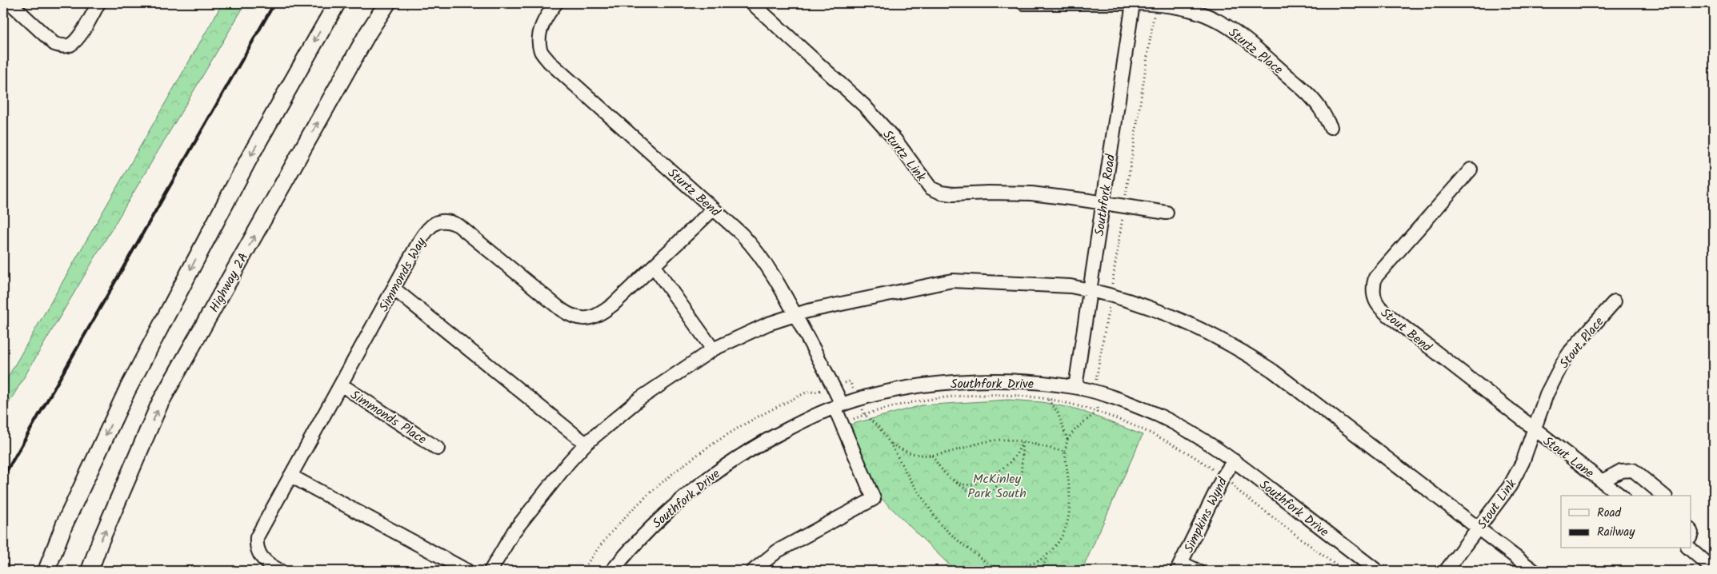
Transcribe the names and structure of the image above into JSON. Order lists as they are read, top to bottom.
{
  "streets": {
    "main road": ["Highway 2A"],
    "street": [
      "Sturtz Place",
      "Sturtz Link",
      "Sturtz Bend",
      "Southfork Road",
      "Simmonds Way",
      "Stout Bend",
      "Stout Place",
      "Southfork Drive",
      "Simmonds Place",
      "Stout Lane",
      "Stout Link",
      "Simpkins Wynd"
    ]
  },
  "crossings": [
    ["Sturtz Link", "Southfork Road"],
    ["Sturtz Bend", "Simmonds Way"],
    ["Sturtz Bend", "Southfork Drive"],
    ["Southfork Road", "Southfork Drive"],
    ["Simmonds Way", "Simmonds Place"],
    ["Stout Bend", "Stout Place"],
    ["Stout Bend", "Stout Lane"],
    ["Stout Bend", "Stout Link"],
    ["Stout Place", "Stout Lane"],
    ["Stout Place", "Stout Link"],
    ["Southfork Drive", "Simpkins Wynd"],
    ["Stout Lane", "Stout Link"]
  ],
  "parks": ["McKinley Park South"],
  "legend": ["Road", "Railway"]
}
